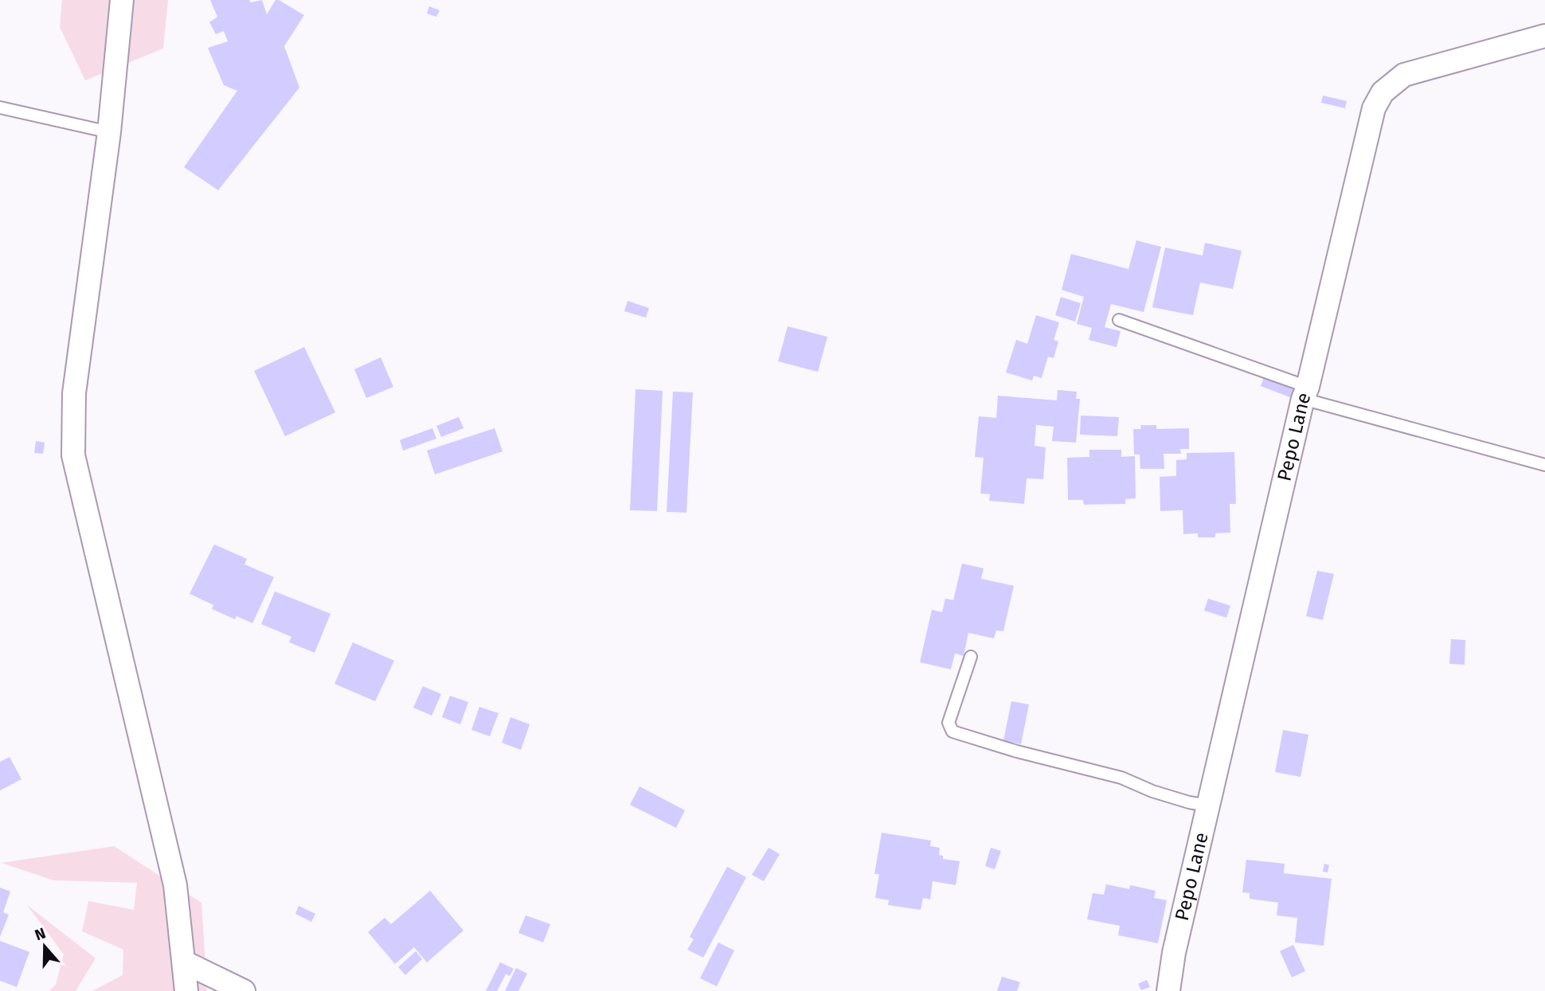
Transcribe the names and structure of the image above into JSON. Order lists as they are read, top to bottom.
{
  "streets": {
    "street": ["Pepo Lane"]
  },
  "north": "top"
}
